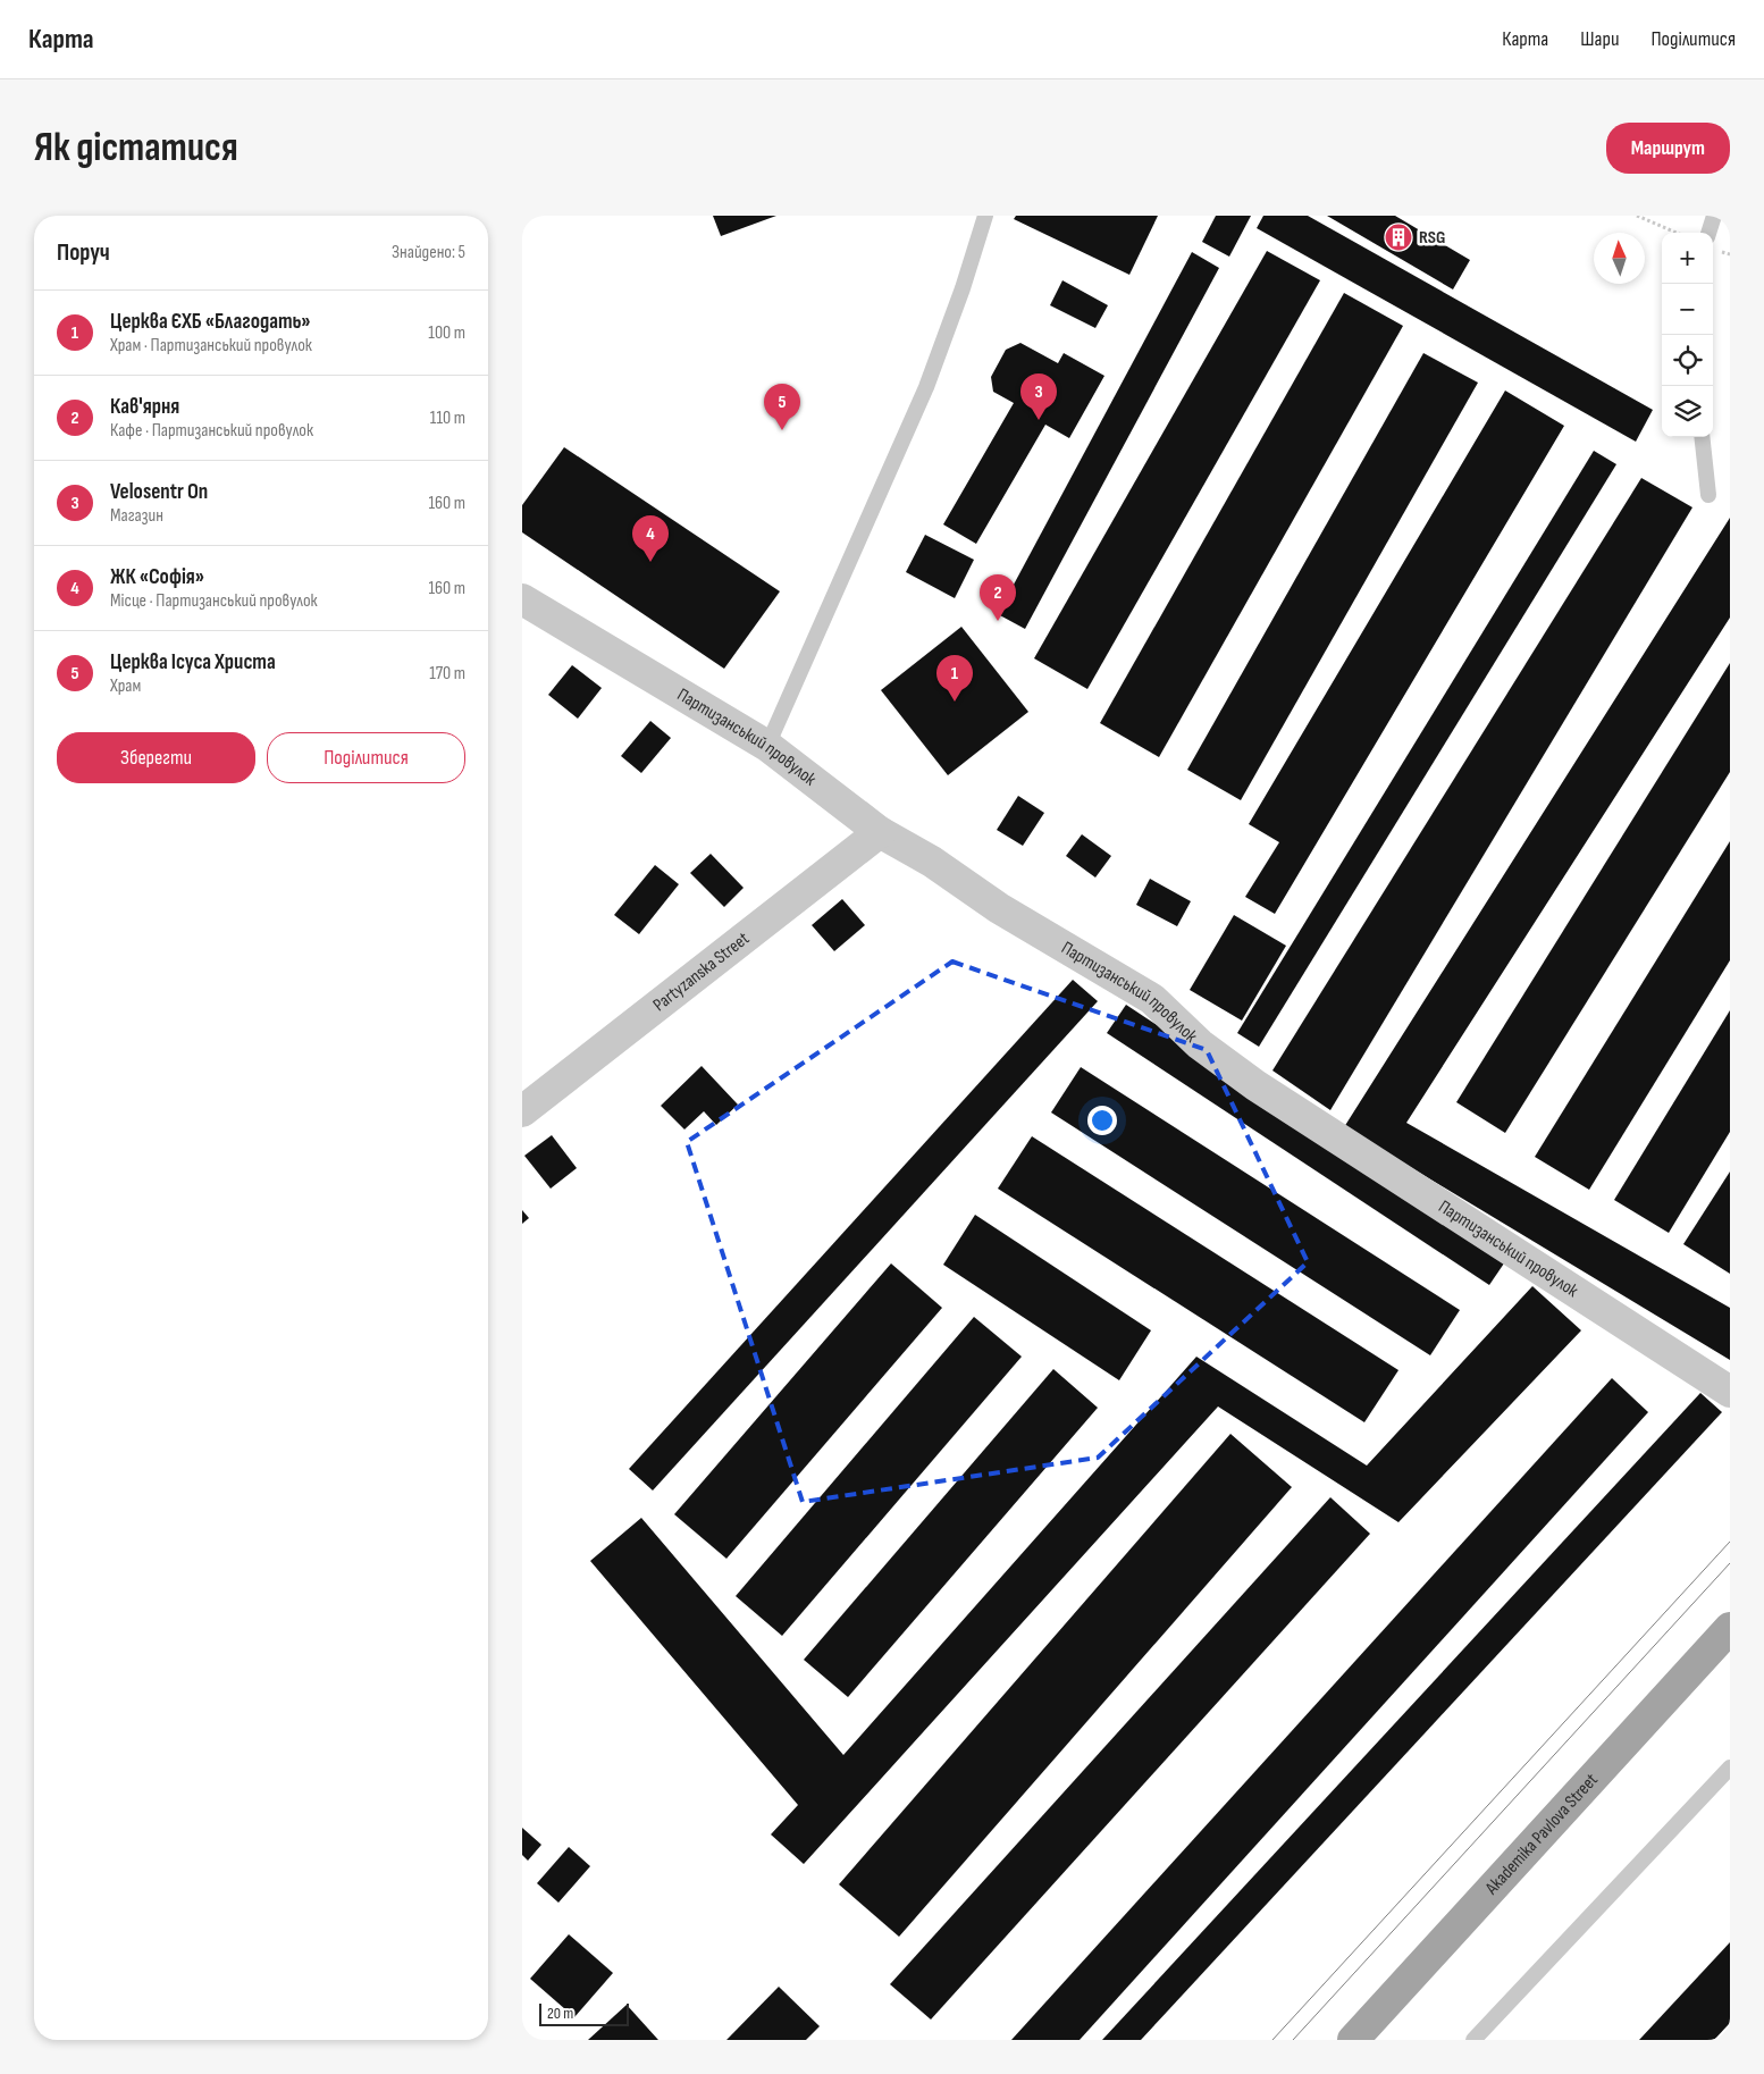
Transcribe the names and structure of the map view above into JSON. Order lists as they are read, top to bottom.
{
  "streets": {
    "main road": ["Akademika Pavlova Street"],
    "street": ["Партизанський провулок", "Partyzanska Street"]
  },
  "crossings": [
    ["Партизанський провулок", "Partyzanska Street"]
  ],
  "places": {
    "building": ["RSG"]
  },
  "scale_bar": "20 m",
  "north": "top",
  "page": {
    "header": "Карта",
    "nav": ["Карта", "Шари", "Поділитися"],
    "buttons": [
      "Маршрут",
      ["Зберегти", "Поділитися"]
    ],
    "title": "Як дістатися",
    "heading": ["Поруч", "Знайдено: 5"],
    "map_buttons": ["+", "−"],
    "list": [
      {
        "mark": "1",
        "name": "Церква ЄХБ «Благодать»",
        "note": "Храм · Партизанський провулок",
        "value": "100 m"
      },
      {
        "mark": "2",
        "name": "Кав'ярня",
        "note": "Кафе · Партизанський провулок",
        "value": "110 m"
      },
      {
        "mark": "3",
        "name": "Velosentr On",
        "note": "Магазин",
        "value": "160 m"
      },
      {
        "mark": "4",
        "name": "ЖК «Софія»",
        "note": "Місце · Партизанський провулок",
        "value": "160 m"
      },
      {
        "mark": "5",
        "name": "Церква Ісуса Христа",
        "note": "Храм",
        "value": "170 m"
      }
    ],
    "pins": [
      "3",
      "5",
      "4",
      "2",
      "1"
    ],
    "scale": "20 m"
  }
}
